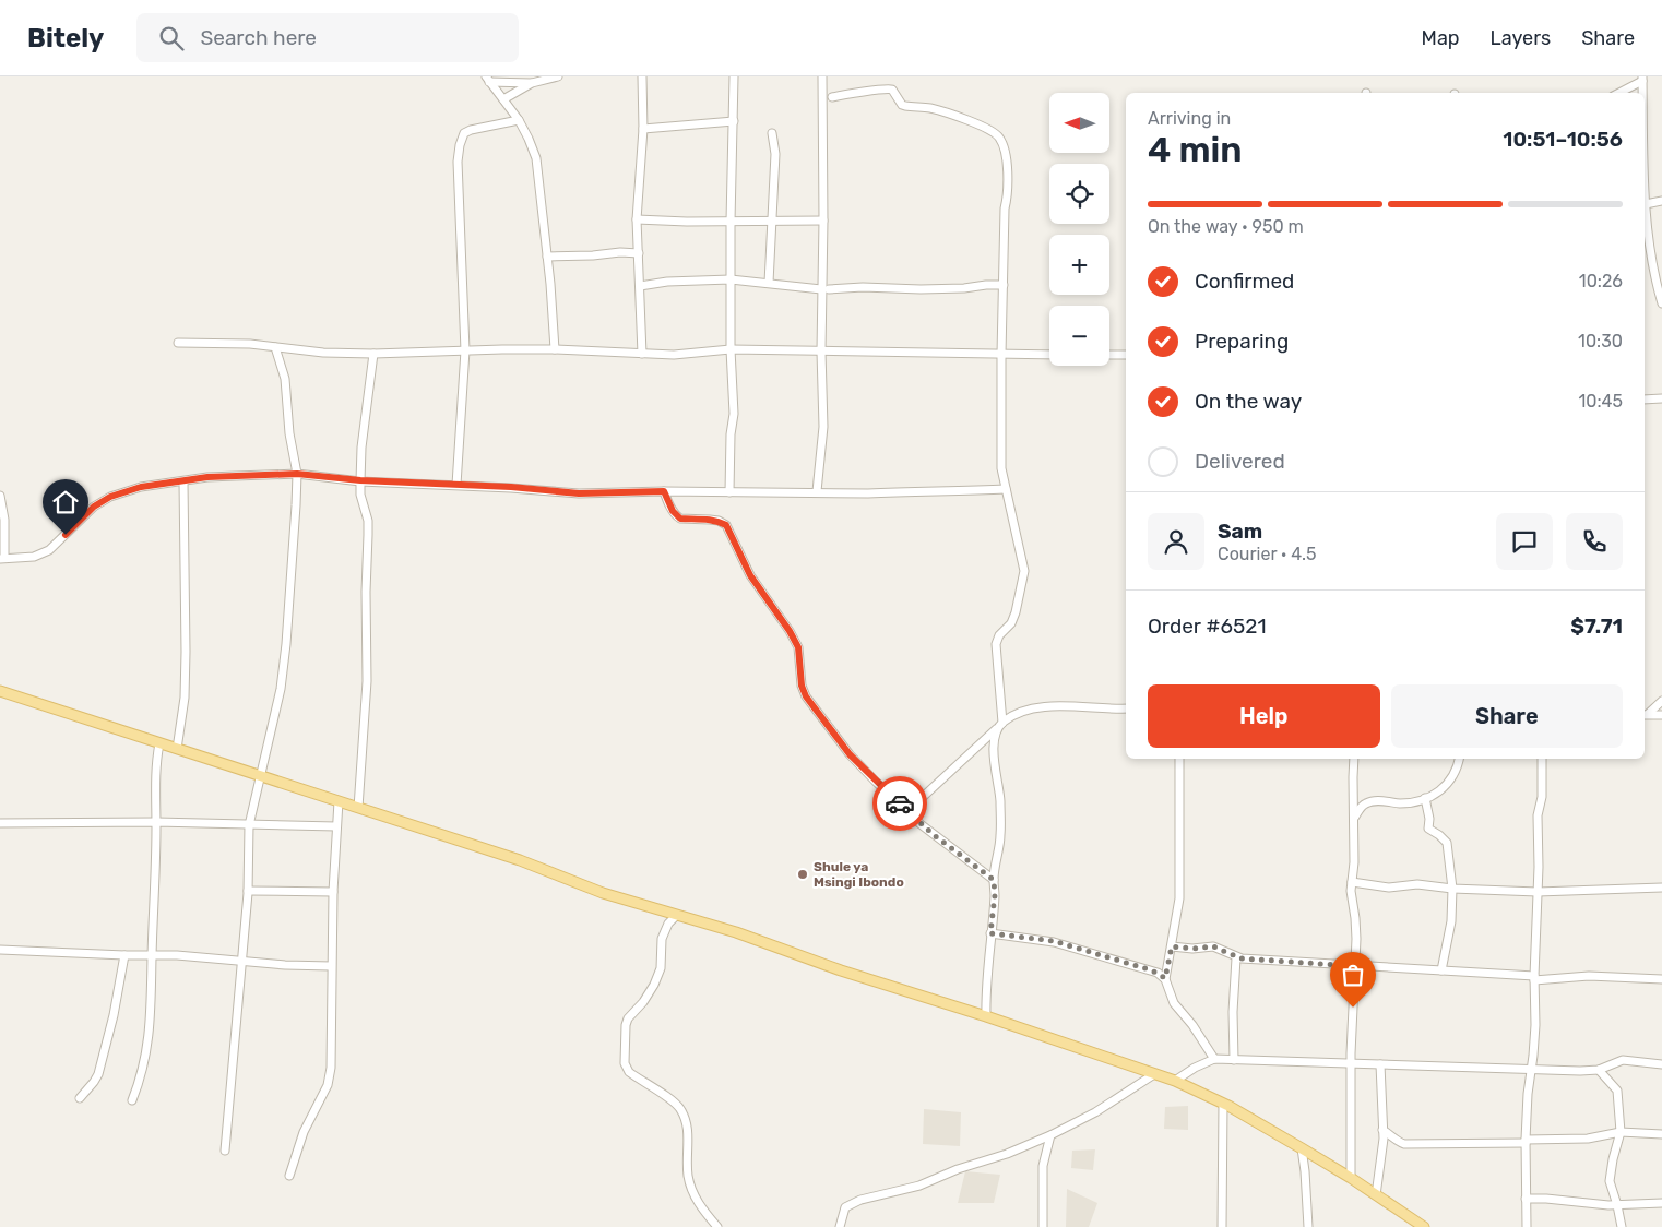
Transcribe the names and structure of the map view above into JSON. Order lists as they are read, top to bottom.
{
  "places": ["Shule ya Msingi Ibondo"],
  "north": "left",
  "page": {
    "header": "Bitely",
    "search": "Search here",
    "nav": ["Map", "Layers", "Share"],
    "map_buttons": ["+", "−"],
    "heading": ["4 min", "Arriving in", "10:51–10:56"],
    "panel": [
      "Sam",
      "Courier · 4.5",
      "Order #6521",
      "$7.71"
    ],
    "bar": "On the way · 950 m",
    "list": [
      ["Confirmed", "10:26"],
      ["Preparing", "10:30"],
      ["On the way", "10:45"],
      "Delivered"
    ],
    "buttons": ["Help", "Share"]
  }
}
